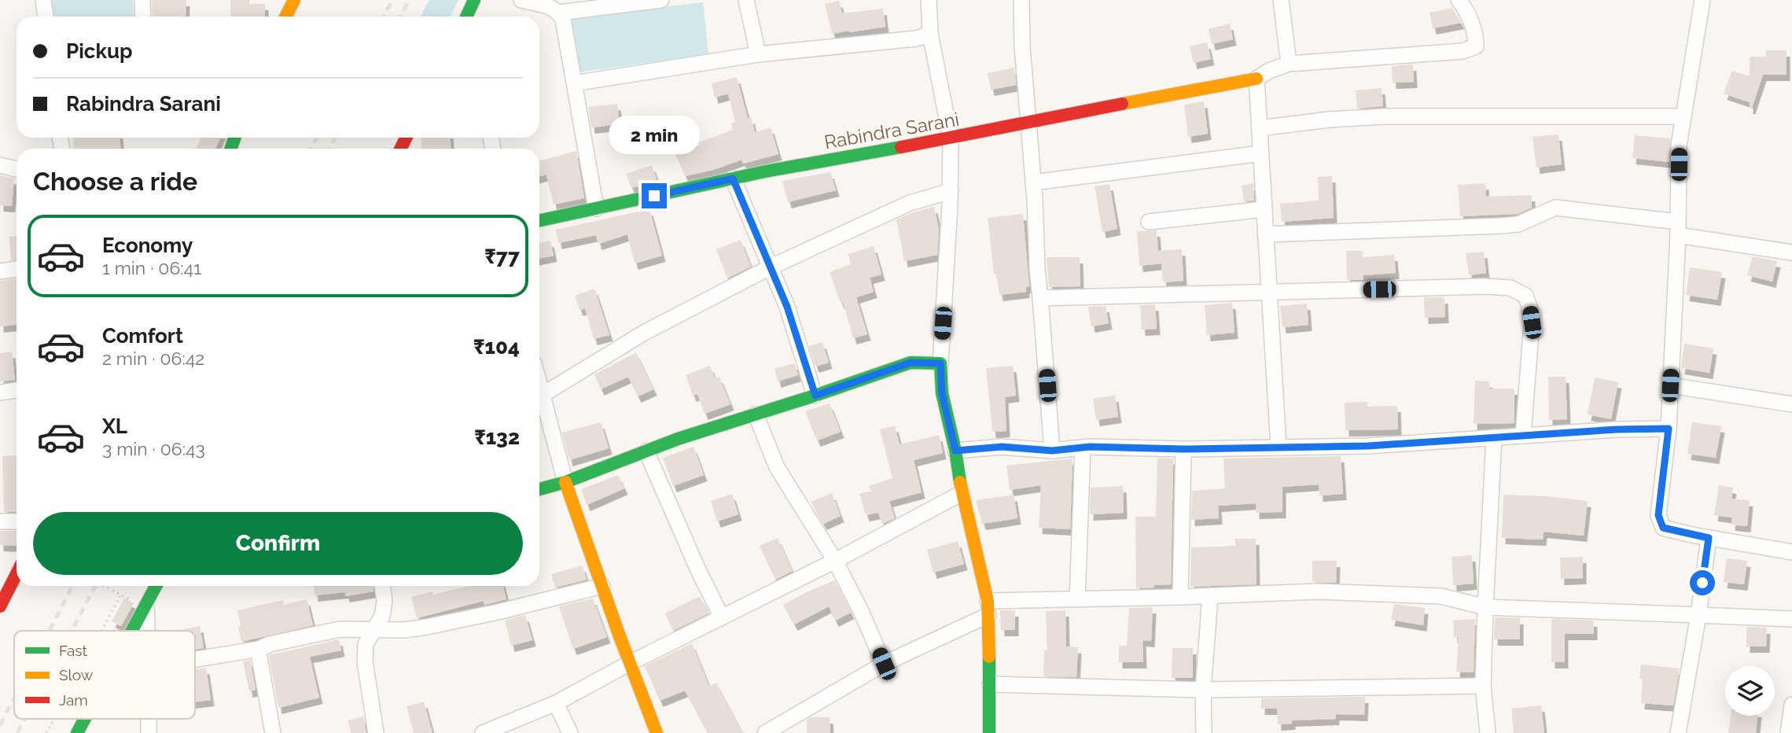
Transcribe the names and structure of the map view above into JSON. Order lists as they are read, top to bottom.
{
  "streets": {
    "street": ["Rabindra Sarani"]
  },
  "legend": ["Fast", "Slow", "Jam"],
  "page": {
    "banner": ["Pickup", "Rabindra Sarani"],
    "bubble": "2 min",
    "heading": "Choose a ride",
    "list": [
      {
        "name": "Economy",
        "note": "1 min · 06:41",
        "value": "₹77"
      },
      {
        "name": "Comfort",
        "note": "2 min · 06:42",
        "value": "₹104"
      },
      {
        "name": "XL",
        "note": "3 min · 06:43",
        "value": "₹132"
      }
    ],
    "buttons": "Confirm"
  }
}
